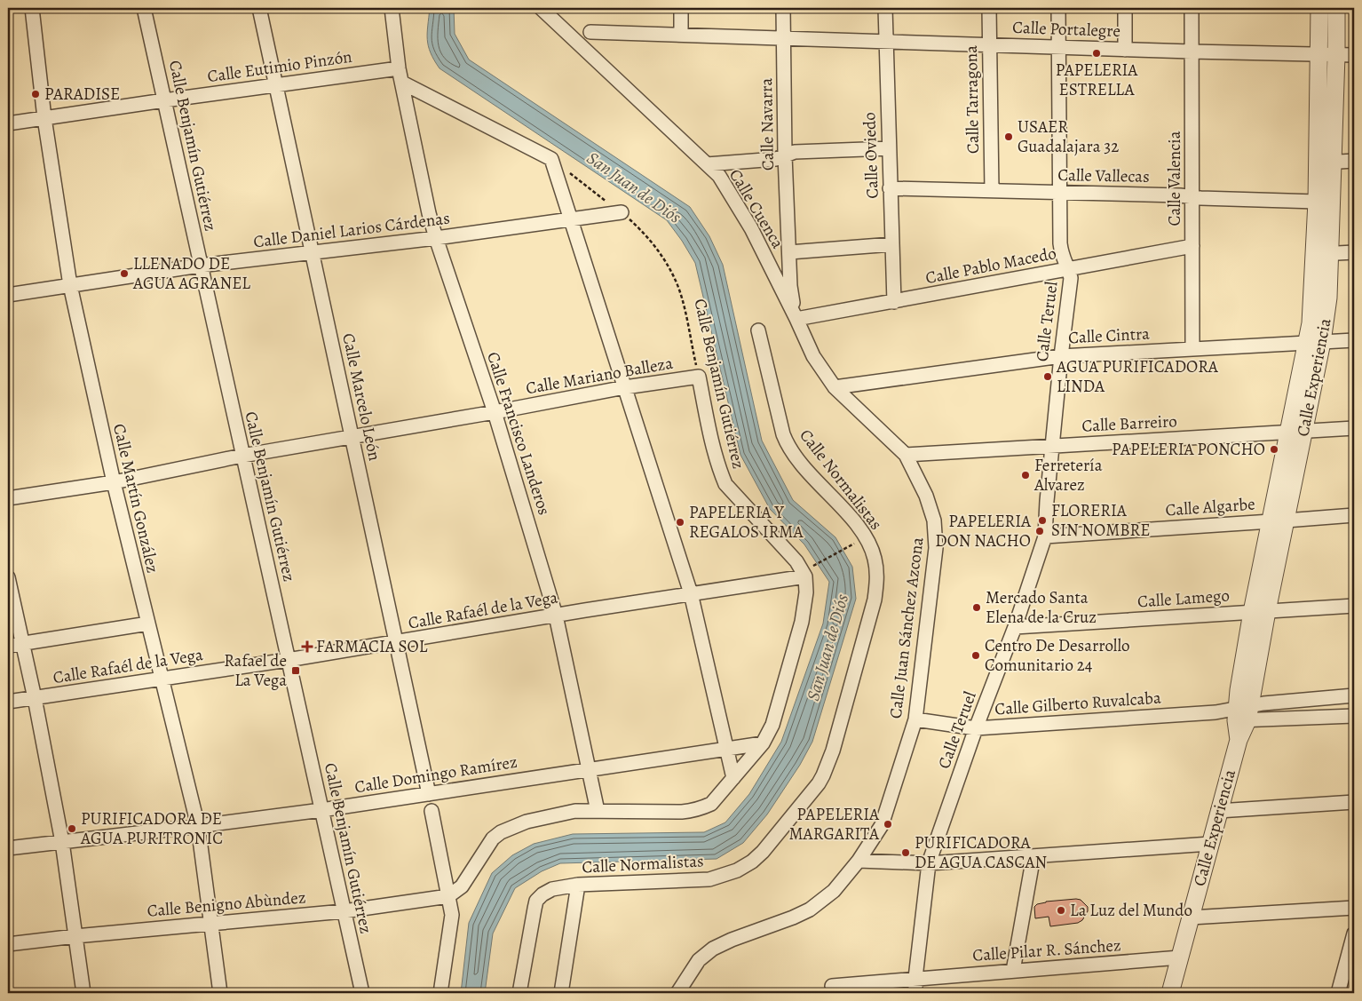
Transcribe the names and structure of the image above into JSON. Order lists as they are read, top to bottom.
{
  "streets": {
    "street": [
      "Calle Portalegre",
      "Calle Eutimio Pinzón",
      "Calle Tarragona",
      "Calle Navarra",
      "Calle Benjamín Gutiérrez",
      "Calle Oviedo",
      "Calle Vallecas",
      "Calle Valencia",
      "Calle Cuenca",
      "Calle Daniel Larios Cárdenas",
      "Calle Pablo Macedo",
      "Calle Teruel",
      "Calle Cintra",
      "Calle Mariano Balleza",
      "Calle Experiencia",
      "Calle Marcelo León",
      "Calle Barreiro",
      "Calle Francisco Landeros",
      "Calle Normalistas",
      "Calle Martín González",
      "Calle Algarbe",
      "Calle Lamego",
      "Calle Rafaél de la Vega",
      "Calle Juan Sánchez Azcona",
      "Calle Gilberto Ruvalcaba",
      "Calle Domingo Ramírez",
      "Calle Benigno Abùndez",
      "Calle Pilar R. Sánchez"
    ]
  },
  "crossings": [
    ["Calle Portalegre", "Calle Tarragona"],
    ["Calle Portalegre", "Calle Navarra"],
    ["Calle Portalegre", "Calle Oviedo"],
    ["Calle Portalegre", "Calle Valencia"],
    ["Calle Portalegre", "Calle Teruel"],
    ["Calle Portalegre", "Calle Experiencia"],
    ["Calle Eutimio Pinzón", "Calle Benjamín Gutiérrez"],
    ["Calle Eutimio Pinzón", "Calle Marcelo León"],
    ["Calle Eutimio Pinzón", "Calle Francisco Landeros"],
    ["Calle Eutimio Pinzón", "Calle Martín González"],
    ["Calle Tarragona", "Calle Vallecas"],
    ["Calle Navarra", "Calle Cuenca"],
    ["Calle Navarra", "Calle Pablo Macedo"],
    ["Calle Benjamín Gutiérrez", "Calle Daniel Larios Cárdenas"],
    ["Calle Benjamín Gutiérrez", "Calle Mariano Balleza"],
    ["Calle Benjamín Gutiérrez", "Calle Rafaél de la Vega"],
    ["Calle Benjamín Gutiérrez", "Calle Domingo Ramírez"],
    ["Calle Benjamín Gutiérrez", "Calle Benigno Abùndez"],
    ["Calle Oviedo", "Calle Vallecas"],
    ["Calle Oviedo", "Calle Pablo Macedo"],
    ["Calle Vallecas", "Calle Valencia"],
    ["Calle Vallecas", "Calle Teruel"],
    ["Calle Vallecas", "Calle Experiencia"],
    ["Calle Valencia", "Calle Pablo Macedo"],
    ["Calle Valencia", "Calle Cintra"],
    ["Calle Cuenca", "Calle Pablo Macedo"],
    ["Calle Cuenca", "Calle Cintra"],
    ["Calle Cuenca", "Calle Barreiro"],
    ["Calle Cuenca", "Calle Juan Sánchez Azcona"],
    ["Calle Daniel Larios Cárdenas", "Calle Marcelo León"],
    ["Calle Daniel Larios Cárdenas", "Calle Francisco Landeros"],
    ["Calle Daniel Larios Cárdenas", "Calle Martín González"],
    ["Calle Pablo Macedo", "Calle Teruel"],
    ["Calle Teruel", "Calle Cintra"],
    ["Calle Teruel", "Calle Barreiro"],
    ["Calle Teruel", "Calle Algarbe"],
    ["Calle Teruel", "Calle Lamego"],
    ["Calle Teruel", "Calle Gilberto Ruvalcaba"],
    ["Calle Teruel", "Calle Pilar R. Sánchez"],
    ["Calle Cintra", "Calle Experiencia"],
    ["Calle Mariano Balleza", "Calle Marcelo León"],
    ["Calle Mariano Balleza", "Calle Francisco Landeros"],
    ["Calle Mariano Balleza", "Calle Martín González"],
    ["Calle Experiencia", "Calle Barreiro"],
    ["Calle Experiencia", "Calle Algarbe"],
    ["Calle Experiencia", "Calle Lamego"],
    ["Calle Experiencia", "Calle Gilberto Ruvalcaba"],
    ["Calle Experiencia", "Calle Pilar R. Sánchez"],
    ["Calle Marcelo León", "Calle Rafaél de la Vega"],
    ["Calle Marcelo León", "Calle Domingo Ramírez"],
    ["Calle Barreiro", "Calle Juan Sánchez Azcona"],
    ["Calle Francisco Landeros", "Calle Rafaél de la Vega"],
    ["Calle Francisco Landeros", "Calle Domingo Ramírez"],
    ["Calle Martín González", "Calle Rafaél de la Vega"],
    ["Calle Martín González", "Calle Domingo Ramírez"],
    ["Calle Martín González", "Calle Benigno Abùndez"],
    ["Calle Juan Sánchez Azcona", "Calle Gilberto Ruvalcaba"]
  ],
  "water": ["San Juan de Diós"],
  "places": {
    "other": [
      "PAPELERIA ESTRELLA",
      "PARADISE",
      "USAER Guadalajara 32",
      "LLENADO DE AGUA AGRANEL",
      "AGUA PURIFICADORA LINDA",
      "PAPELERIA PONCHO",
      "Ferretería Alvarez",
      "FLORERIA SIN NOMBRE",
      "PAPELERIA Y REGALOS IRMA",
      "PAPELERIA DON NACHO",
      "Mercado Santa Elena de la Cruz",
      "Centro De Desarrollo Comunitario 24",
      "PAPELERIA MARGARITA",
      "PURIFICADORA DE AGUA PURITRONIC",
      "PURIFICADORA DE AGUA CASCAN",
      "La Luz del Mundo"
    ],
    "health": ["FARMACIA SOL"],
    "transit": ["Rafael de La Vega"]
  }
}
